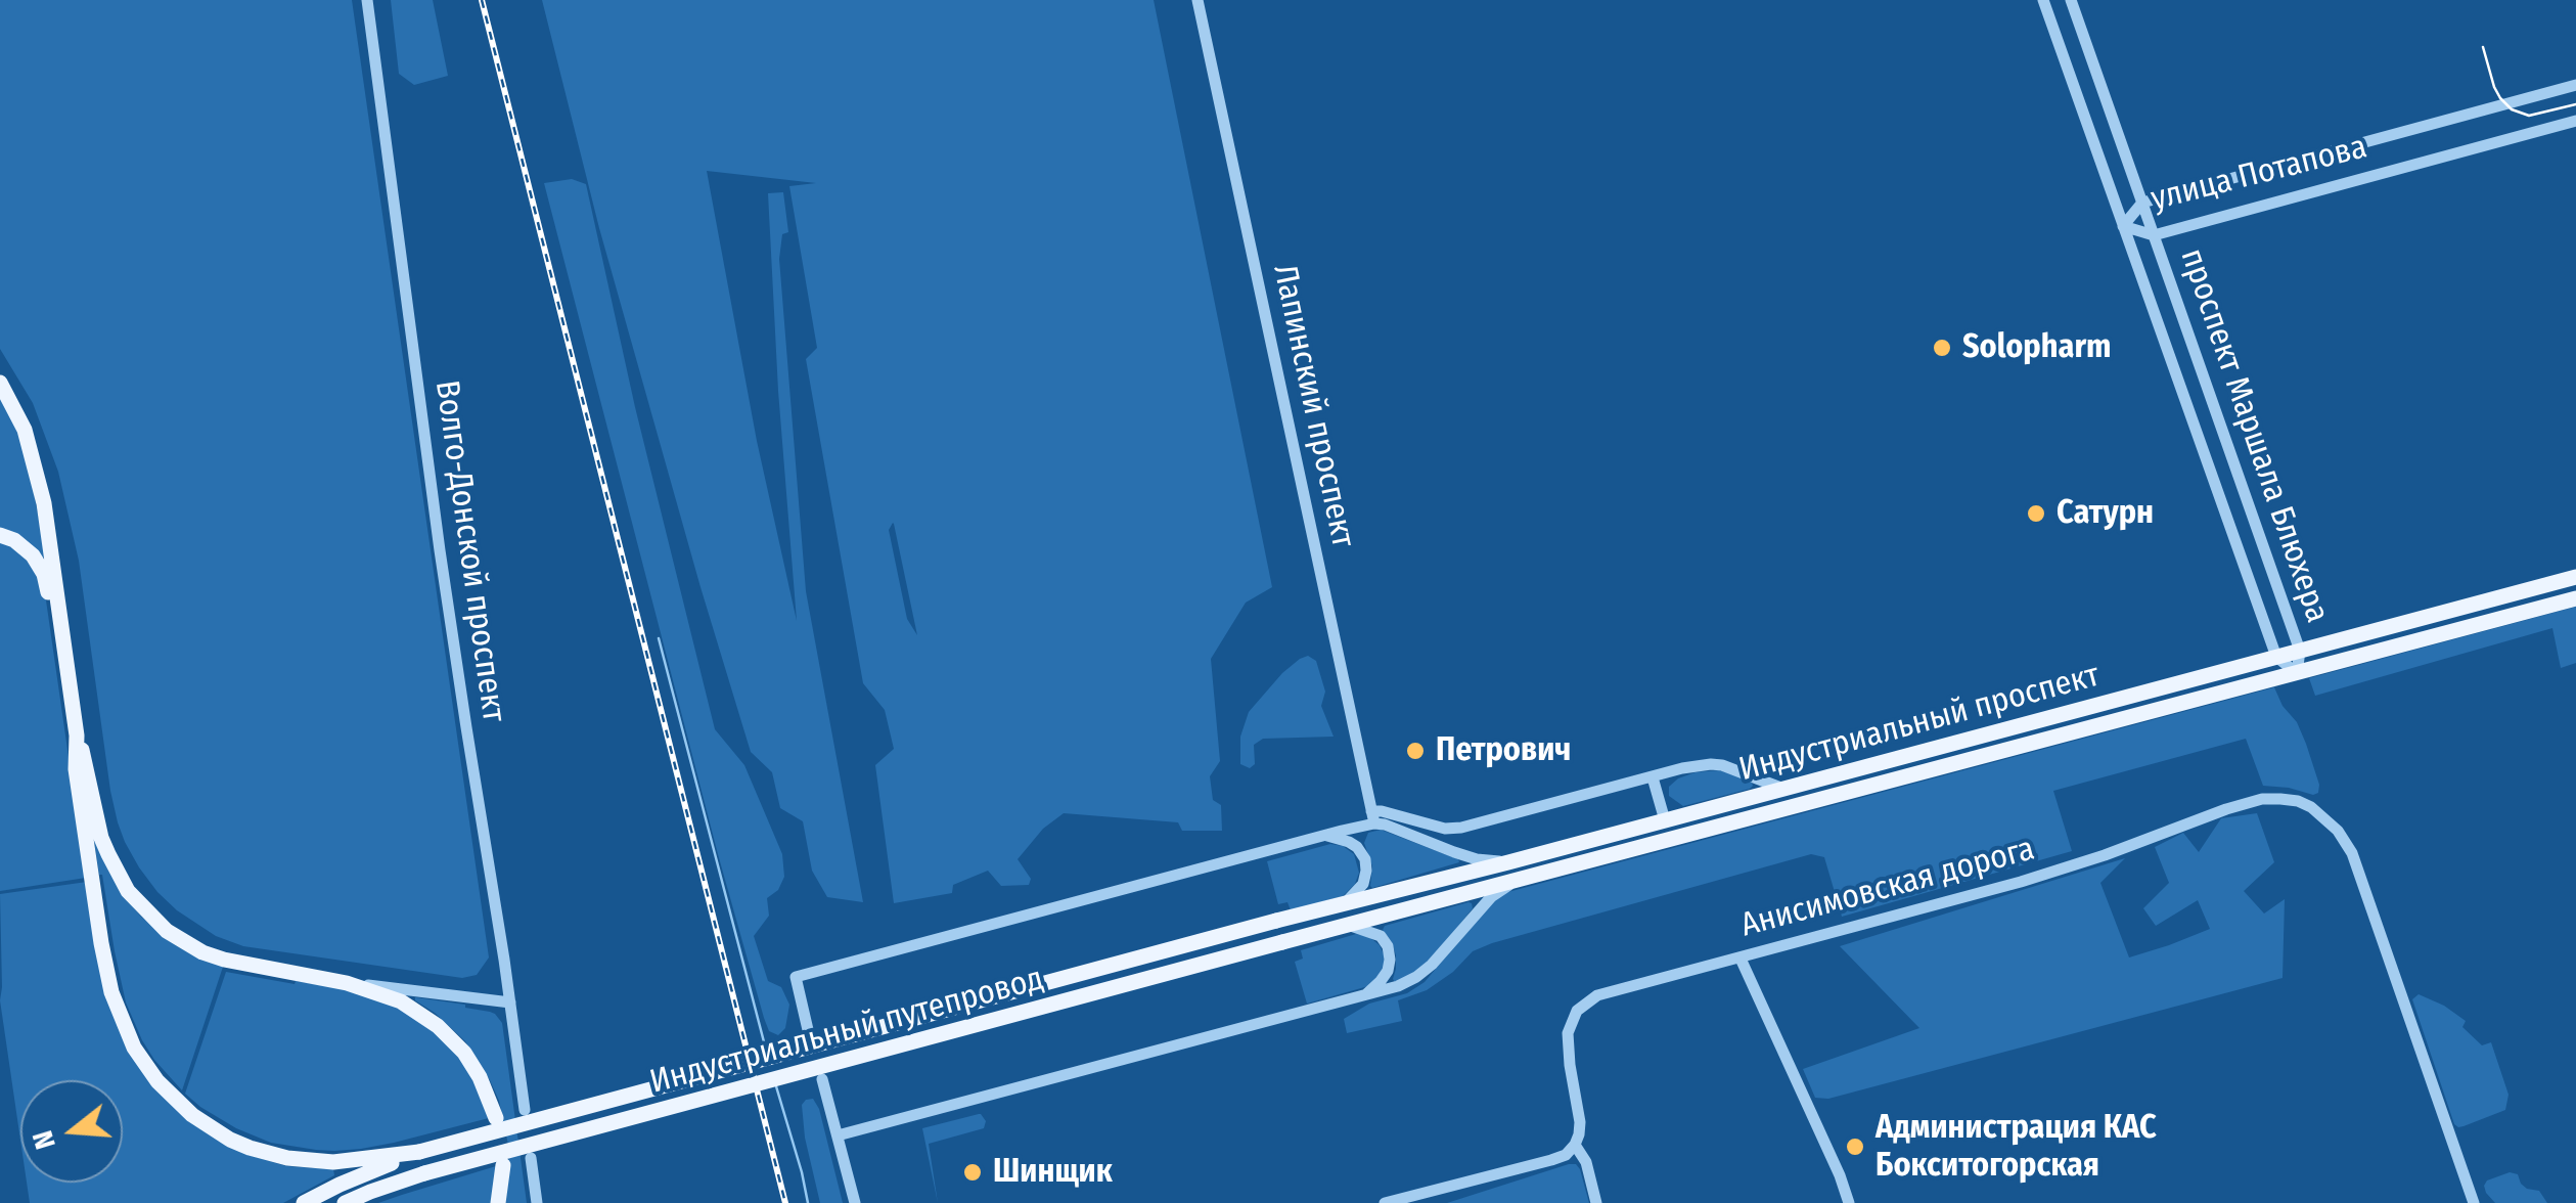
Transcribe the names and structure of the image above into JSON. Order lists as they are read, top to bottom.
{
  "streets": {
    "main road": ["Индустриальный проспект", "Индустриальный путепровод"],
    "street": [
      "улица Потапова",
      "Лапинский проспект",
      "проспект Маршала Блюхера",
      "Волго-Донской проспект",
      "Анисимовская дорога"
    ]
  },
  "crossings": [
    ["улица Потапова", "проспект Маршала Блюхера"],
    ["проспект Маршала Блюхера", "Индустриальный проспект"],
    ["Индустриальный проспект", "Индустриальный путепровод"]
  ],
  "places": [
    "Solopharm",
    "Сатурн",
    "Петрович",
    "Администрация КАС Бокситогорская",
    "Шинщик"
  ],
  "north": "left"
}
